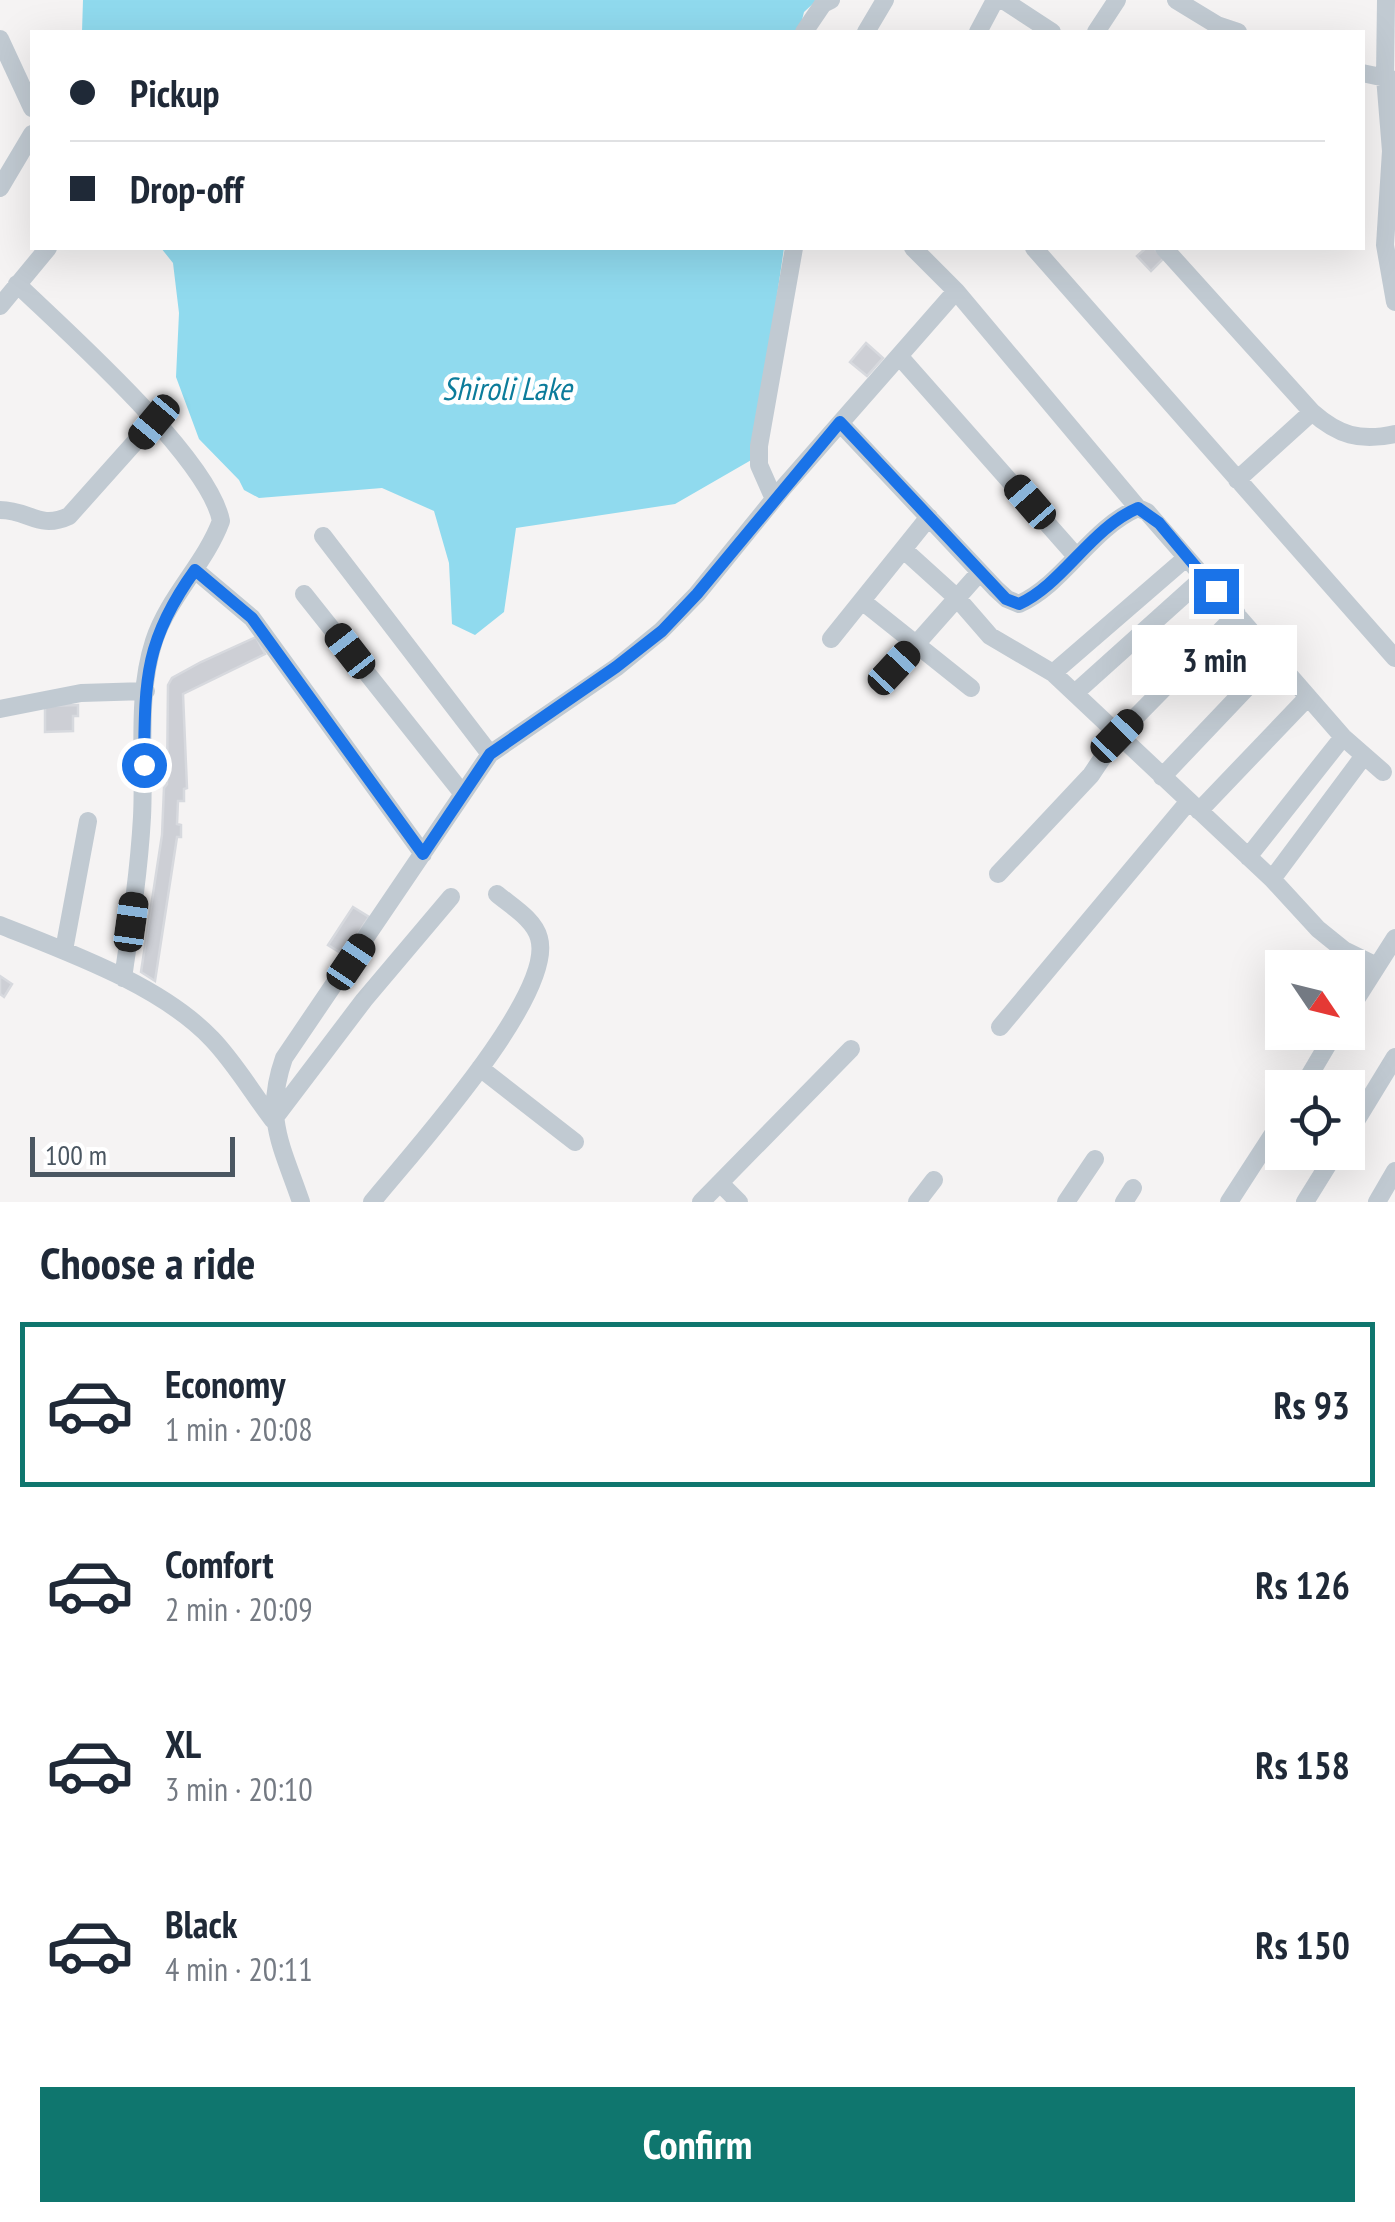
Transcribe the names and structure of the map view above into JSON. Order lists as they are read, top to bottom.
{
  "water": ["Shiroli Lake"],
  "scale_bar": "100 m",
  "north": "bottom right",
  "page": {
    "banner": ["Pickup", "Drop-off"],
    "bubble": "3 min",
    "scale": "100 m",
    "heading": "Choose a ride",
    "list": [
      {
        "name": "Economy",
        "note": "1 min · 20:08",
        "value": "Rs 93"
      },
      {
        "name": "Comfort",
        "note": "2 min · 20:09",
        "value": "Rs 126"
      },
      {
        "name": "XL",
        "note": "3 min · 20:10",
        "value": "Rs 158"
      },
      {
        "name": "Black",
        "note": "4 min · 20:11",
        "value": "Rs 150"
      }
    ],
    "buttons": "Confirm"
  }
}
